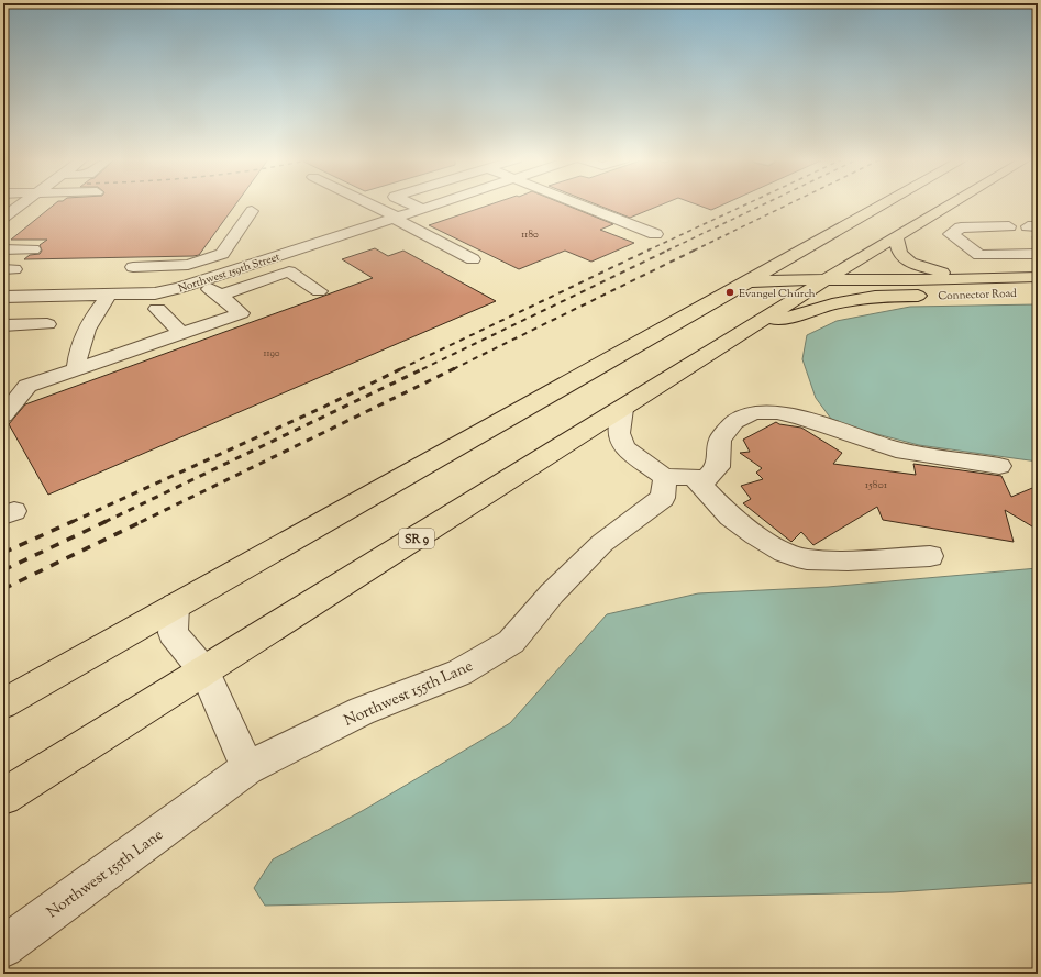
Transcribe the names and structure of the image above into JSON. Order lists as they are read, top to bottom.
{
  "streets": {
    "main road": ["Connector Road", "SR 9"],
    "street": ["Northwest 159th Street", "Northwest 155th Lane"]
  },
  "places": ["Evangel Church"],
  "house_numbers": ["1180", "1190", "15801"]
}
